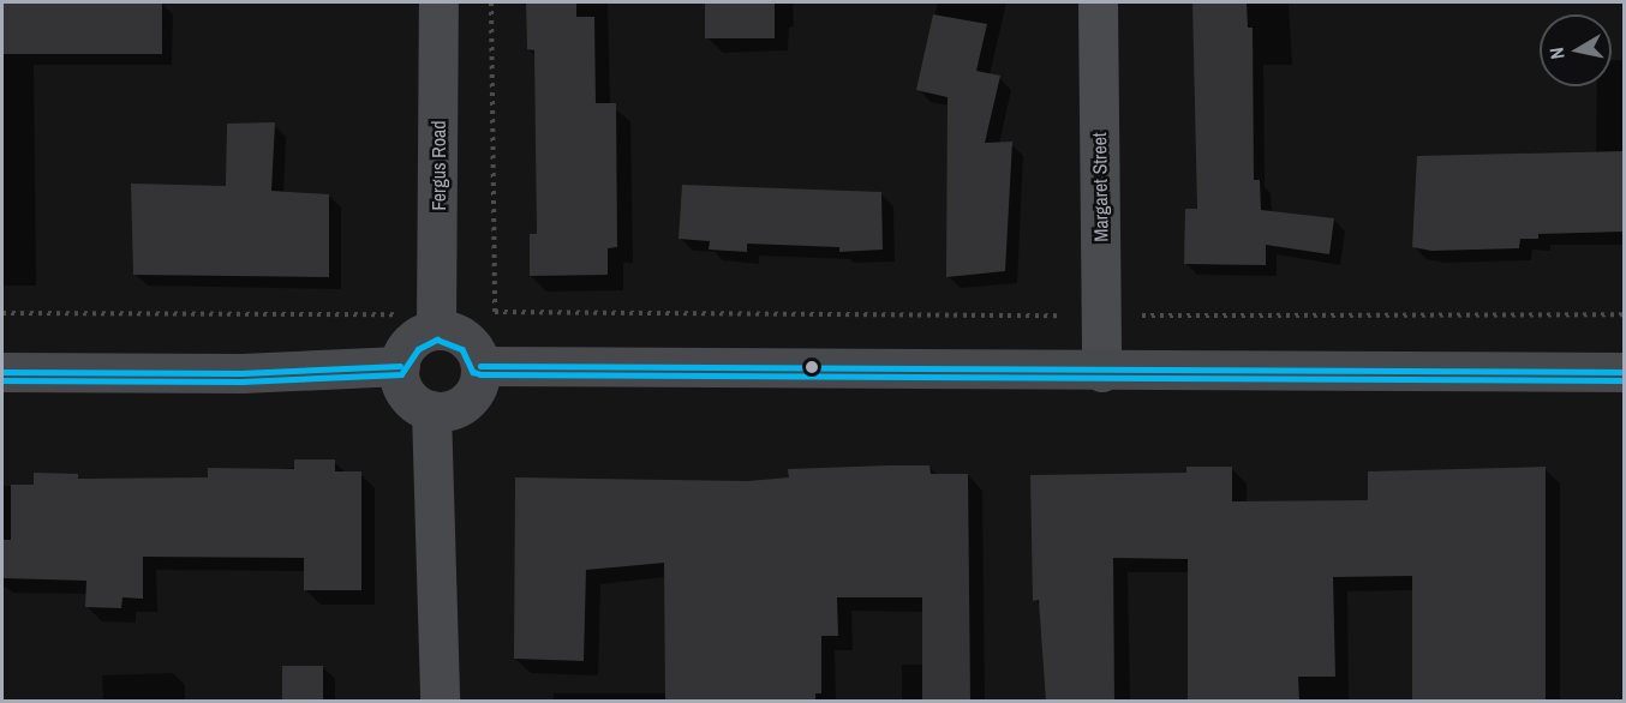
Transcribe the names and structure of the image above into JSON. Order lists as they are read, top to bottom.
{
  "streets": {
    "street": ["Fergus Road", "Margaret Street"]
  },
  "north": "left"
}
